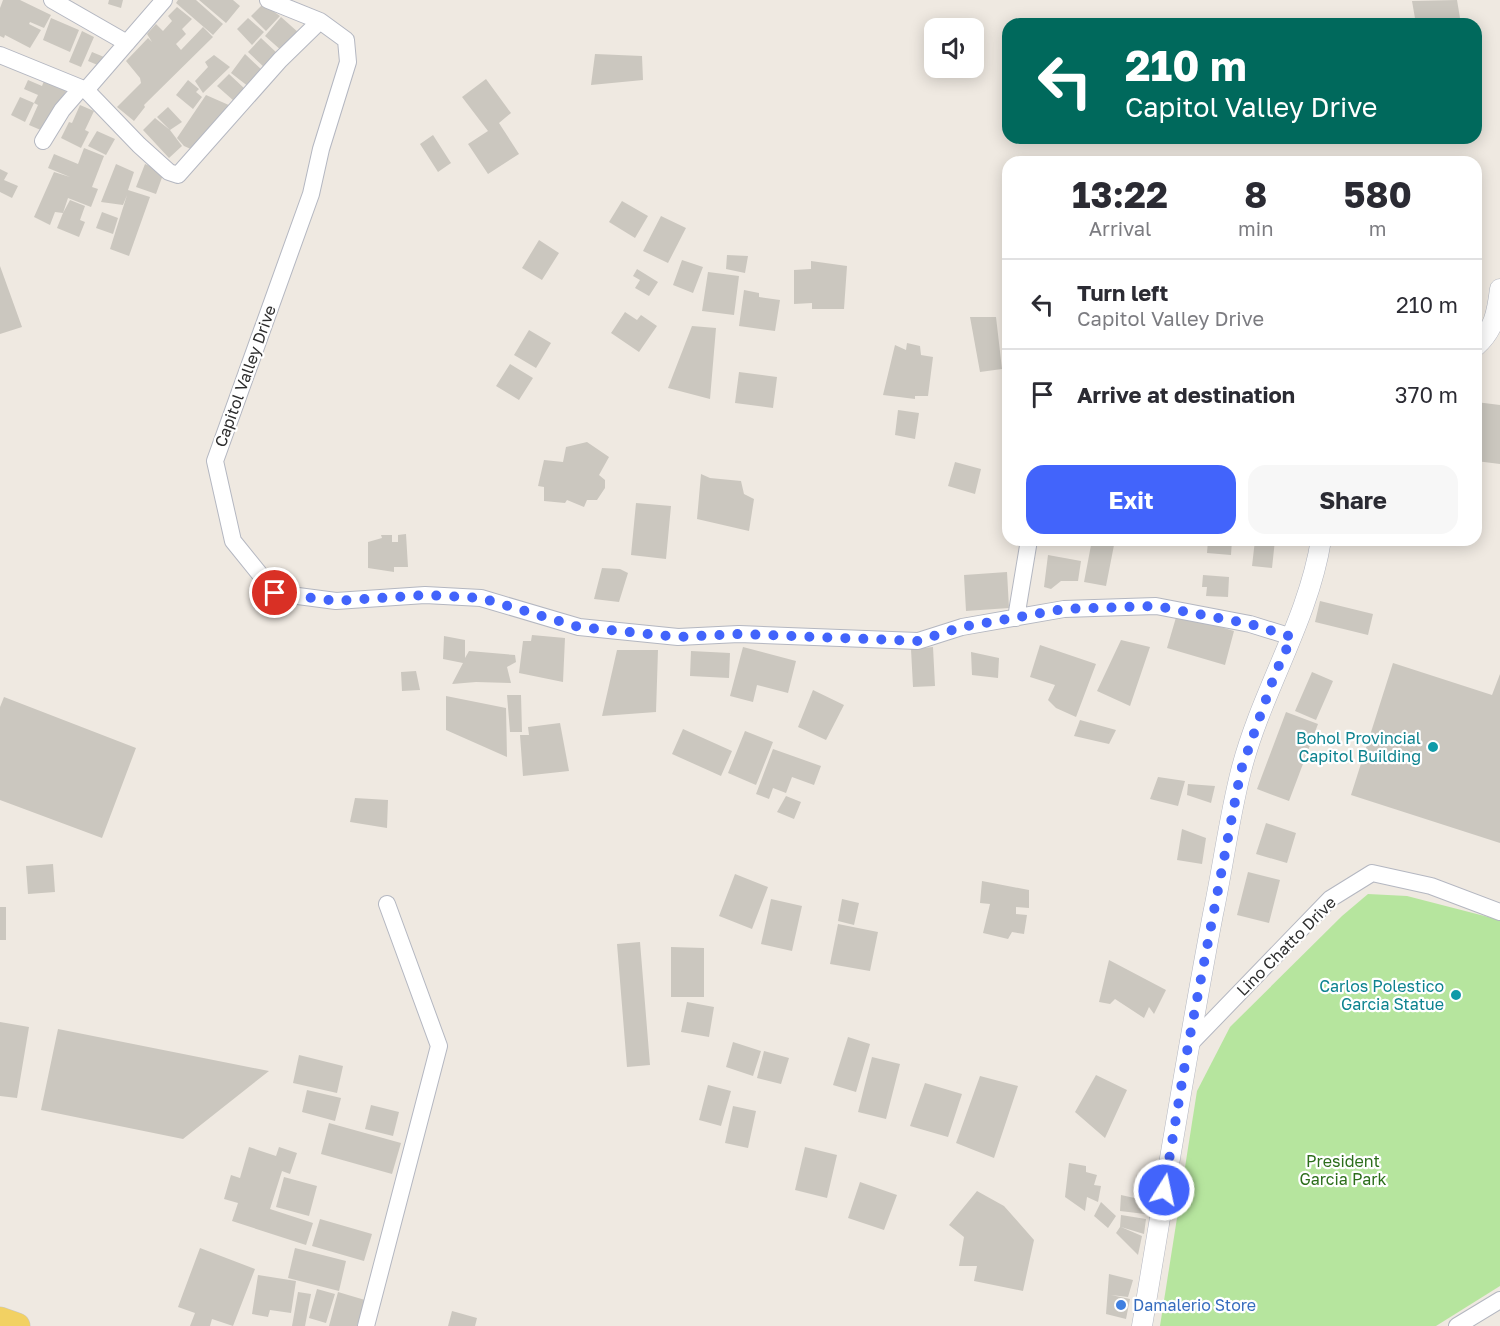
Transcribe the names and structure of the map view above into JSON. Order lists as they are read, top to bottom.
{
  "streets": {
    "street": ["Capitol Valley Drive", "Lino Chatto Drive"]
  },
  "parks": ["President Garcia Park"],
  "places": ["Bohol Provincial Capitol Building", "Carlos Polestico Garcia Statue", "Damalerio Store"],
  "page": {
    "turn": ["210 m", "Capitol Valley Drive"],
    "eta": [
      "13:22",
      "Arrival",
      "8",
      "min",
      "580",
      "m"
    ],
    "list": [
      {
        "name": "Turn left",
        "note": "Capitol Valley Drive",
        "value": "210 m"
      },
      {
        "name": "Arrive at destination",
        "value": "370 m"
      }
    ],
    "buttons": ["Exit", "Share"]
  }
}
